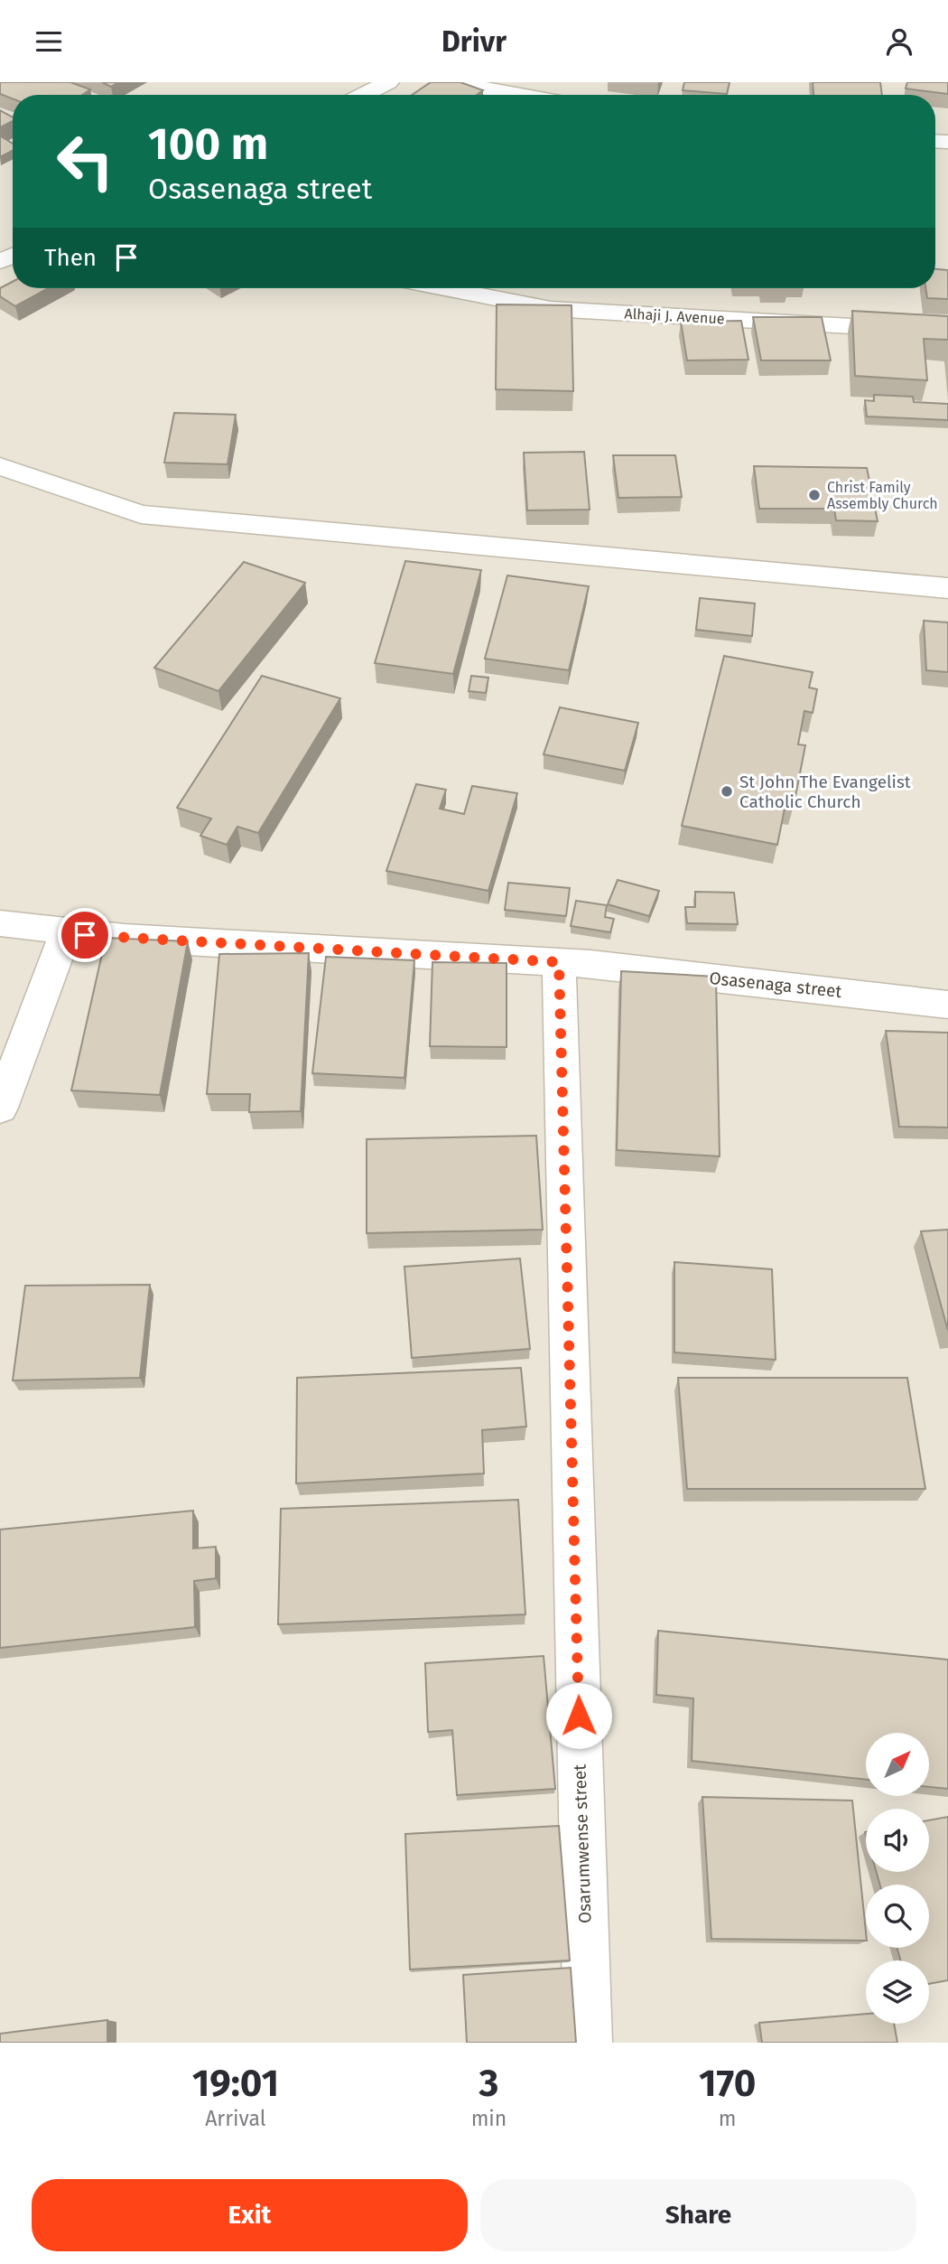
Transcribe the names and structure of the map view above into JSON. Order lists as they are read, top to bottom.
{
  "streets": {
    "street": ["Alhaji J. Avenue", "Osasenaga street", "Osarumwense street"]
  },
  "crossings": [
    ["Osasenaga street", "Osarumwense street"]
  ],
  "places": ["Christ Family Assembly Church", "St John The Evangelist Catholic Church"],
  "north": "top right",
  "page": {
    "header": "Drivr",
    "turn": ["100 m", "Osasenaga street"],
    "then": "Then",
    "eta": [
      "19:01",
      "Arrival",
      "3",
      "min",
      "170",
      "m"
    ],
    "buttons": ["Exit", "Share"]
  }
}
